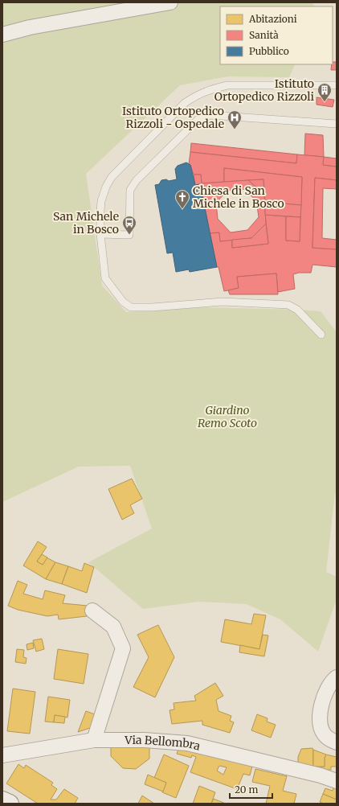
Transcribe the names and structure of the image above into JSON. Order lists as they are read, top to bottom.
{
  "streets": {
    "street": ["Via Bellombra"]
  },
  "parks": ["Giardino Remo Scoto"],
  "places": {
    "building": ["Istituto Ortopedico Rizzoli"],
    "hospital": ["Istituto Ortopedico Rizzoli - Ospedale"],
    "church": ["Chiesa di San Michele in Bosco"],
    "bus stop": ["San Michele in Bosco"]
  },
  "legend": ["Abitazioni", "Sanità", "Pubblico"],
  "scale_bar": "20 m"
}
